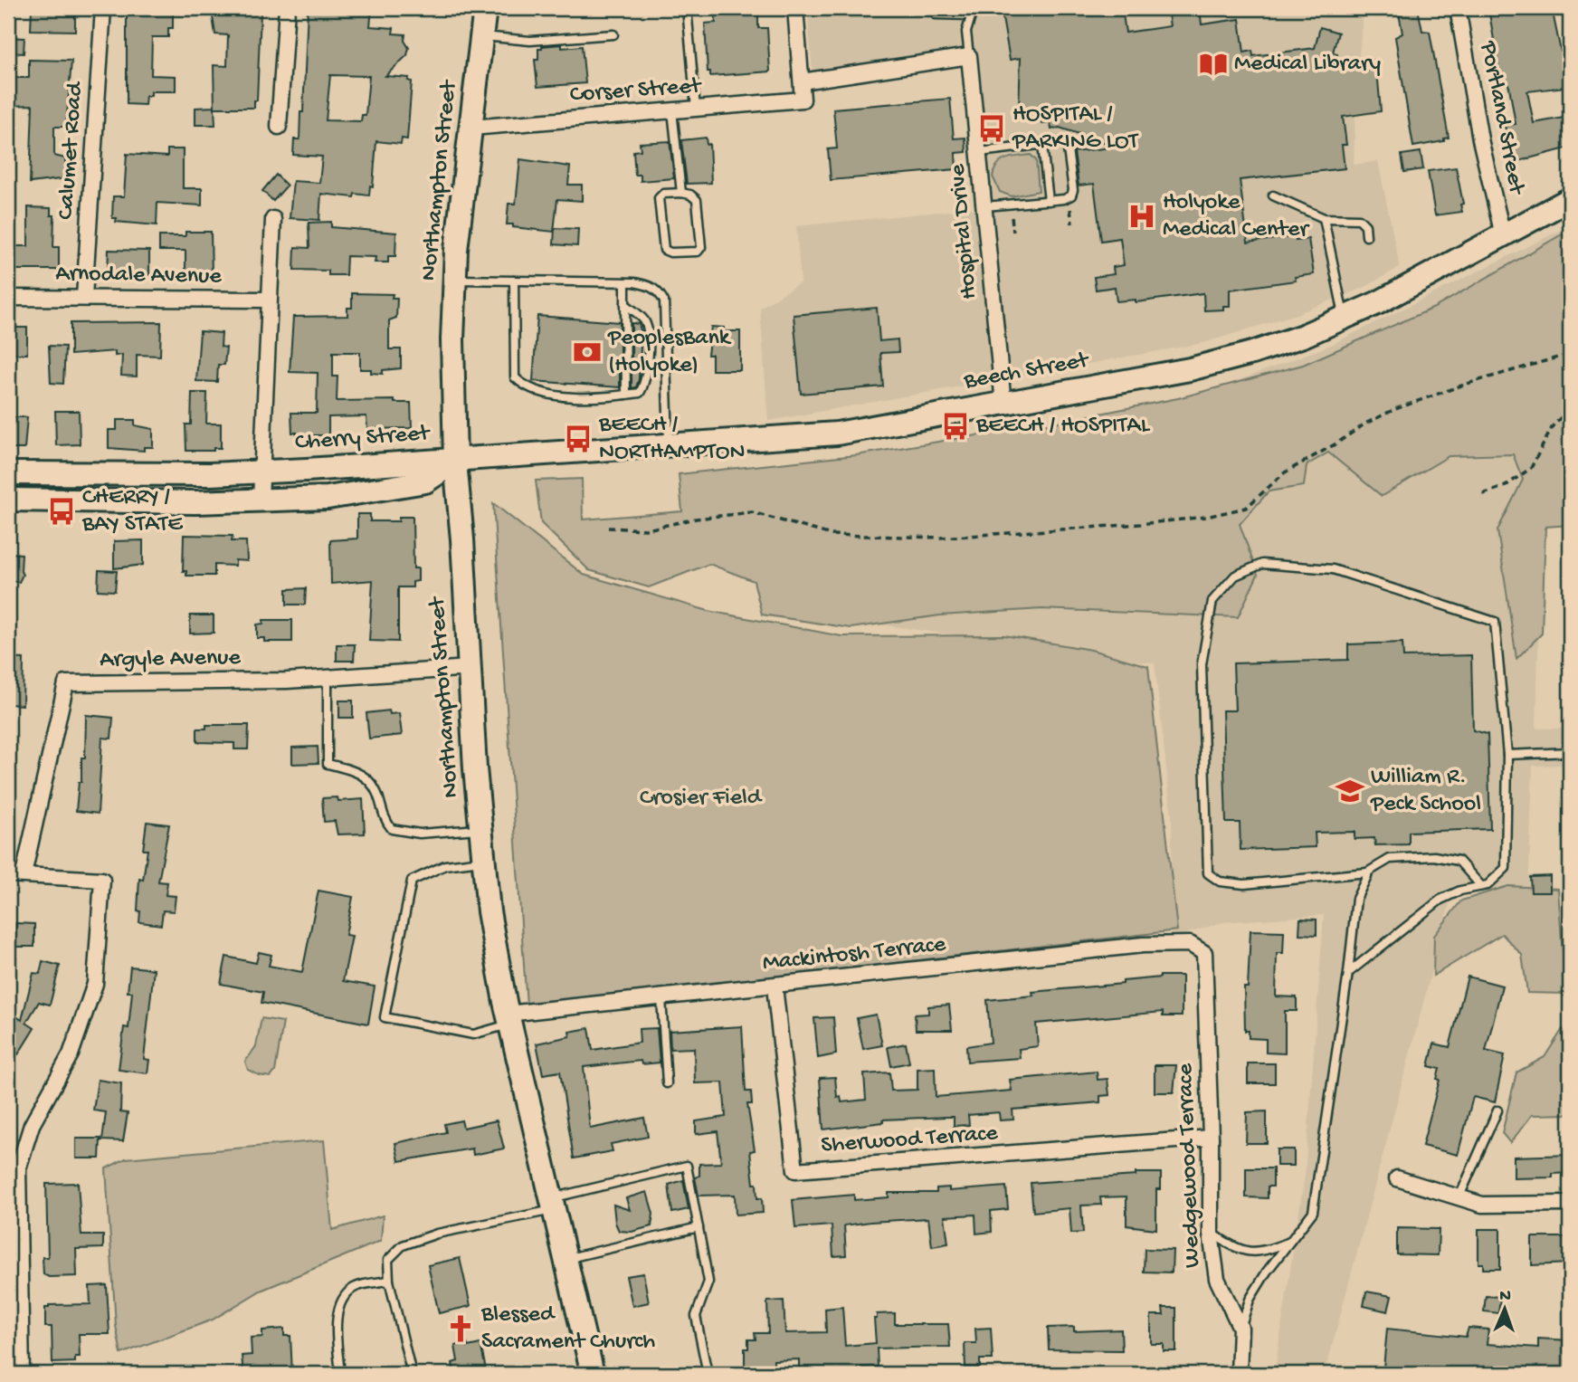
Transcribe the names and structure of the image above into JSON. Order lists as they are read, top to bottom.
{
  "streets": {
    "main road": ["Northampton Street", "Beech Street", "Cherry Street"],
    "street": [
      "Corser Street",
      "Portland Street",
      "Calumet Road",
      "Hospital Drive",
      "Arnodale Avenue",
      "Argyle Avenue",
      "Mackintosh Terrace",
      "Sherwood Terrace",
      "Wedgewood Terrace"
    ]
  },
  "crossings": [
    ["Corser Street", "Northampton Street"],
    ["Portland Street", "Beech Street"],
    ["Calumet Road", "Arnodale Avenue"],
    ["Northampton Street", "Beech Street"],
    ["Northampton Street", "Cherry Street"],
    ["Northampton Street", "Argyle Avenue"],
    ["Northampton Street", "Mackintosh Terrace"],
    ["Hospital Drive", "Beech Street"],
    ["Beech Street", "Cherry Street"],
    ["Mackintosh Terrace", "Sherwood Terrace"],
    ["Mackintosh Terrace", "Wedgewood Terrace"],
    ["Sherwood Terrace", "Wedgewood Terrace"]
  ],
  "parks": ["Crosier Field"],
  "places": {
    "library": ["Medical Library"],
    "bus stop": [
      "HOSPITAL / PARKING LOT",
      "BEECH / HOSPITAL",
      "BEECH / NORTHAMPTON",
      "CHERRY / BAY STATE"
    ],
    "hospital": ["Holyoke Medical Center"],
    "bank": ["PeoplesBank (Holyoke)"],
    "school or university": ["William R. Peck School"],
    "church": ["Blessed Sacrament Church"]
  },
  "north": "top"
}
